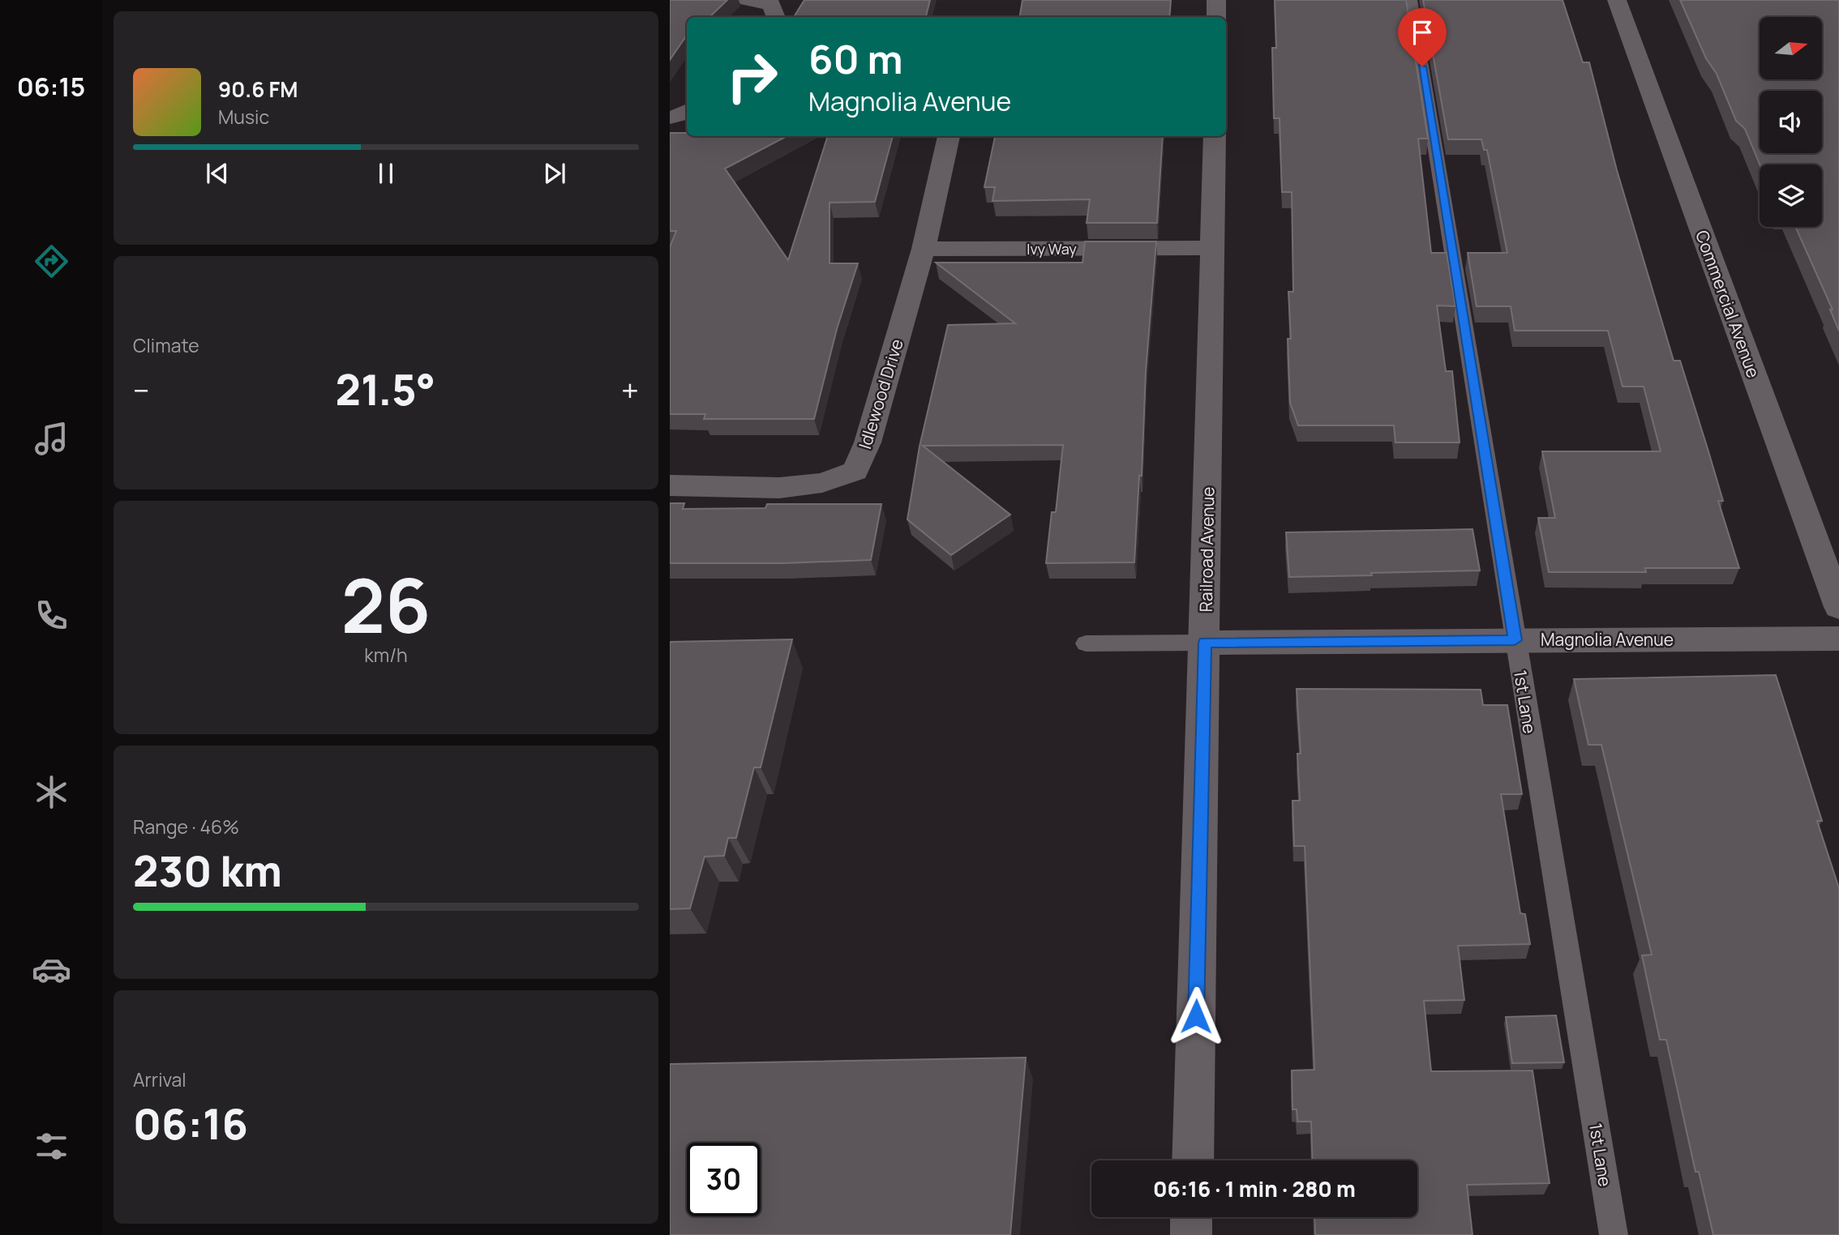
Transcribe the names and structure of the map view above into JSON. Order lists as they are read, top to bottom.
{
  "streets": {
    "street": [
      "Ivy Way",
      "Commercial Avenue",
      "Idlewood Drive",
      "Railroad Avenue",
      "Magnolia Avenue"
    ],
    "lane": ["1st Lane"]
  },
  "crossings": [
    ["Ivy Way", "Idlewood Drive"],
    ["Ivy Way", "Railroad Avenue"],
    ["Railroad Avenue", "Magnolia Avenue"],
    ["Magnolia Avenue", "1st Lane"]
  ],
  "north": "right",
  "page": {
    "tabs": "06:15",
    "turn": ["60 m", "Magnolia Avenue"],
    "song": ["90.6 FM", "Music"],
    "tile": [
      "Climate",
      ["26", "km/h"],
      ["Range · 46%", "230 km"],
      ["Arrival", "06:16"]
    ],
    "heat": ["−", "21.5°", "+"],
    "limit": "30",
    "trip": "06:16 · 1 min · 280 m"
  }
}
